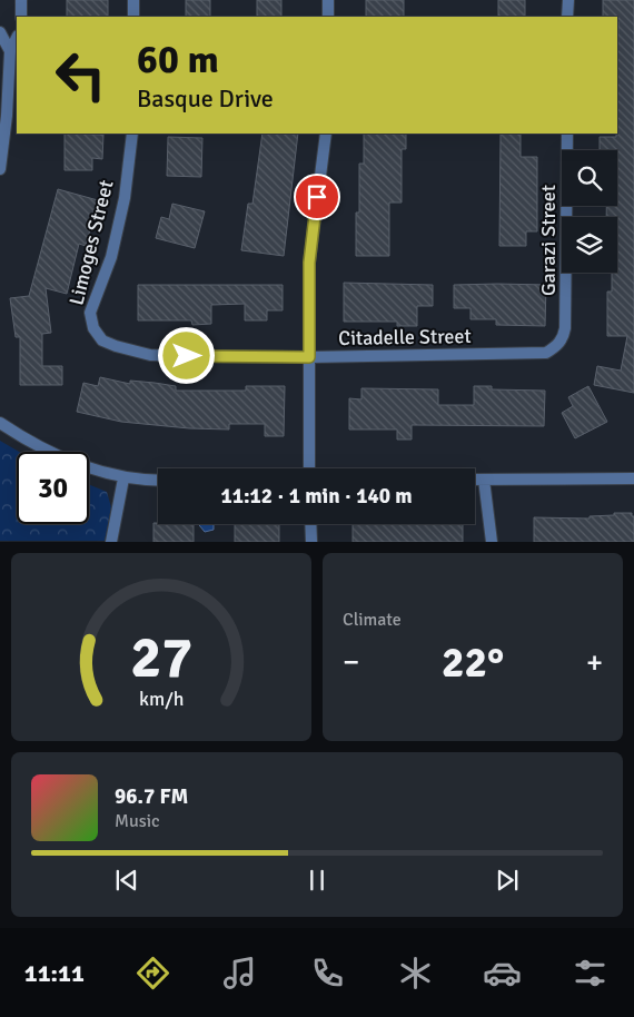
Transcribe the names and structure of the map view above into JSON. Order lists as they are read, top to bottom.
{
  "streets": {
    "street": ["Garazi Street", "Limoges Street", "Citadelle Street"]
  },
  "crossings": [
    ["Garazi Street", "Citadelle Street"],
    ["Limoges Street", "Citadelle Street"]
  ],
  "page": {
    "turn": ["60 m", "Basque Drive"],
    "limit": "30",
    "trip": "11:12 · 1 min · 140 m",
    "tile": "Climate",
    "heat": ["−", "22°", "+"],
    "song": ["96.7 FM", "Music"],
    "tabs": "11:11",
    "gauge": ["27", "km/h"]
  }
}
